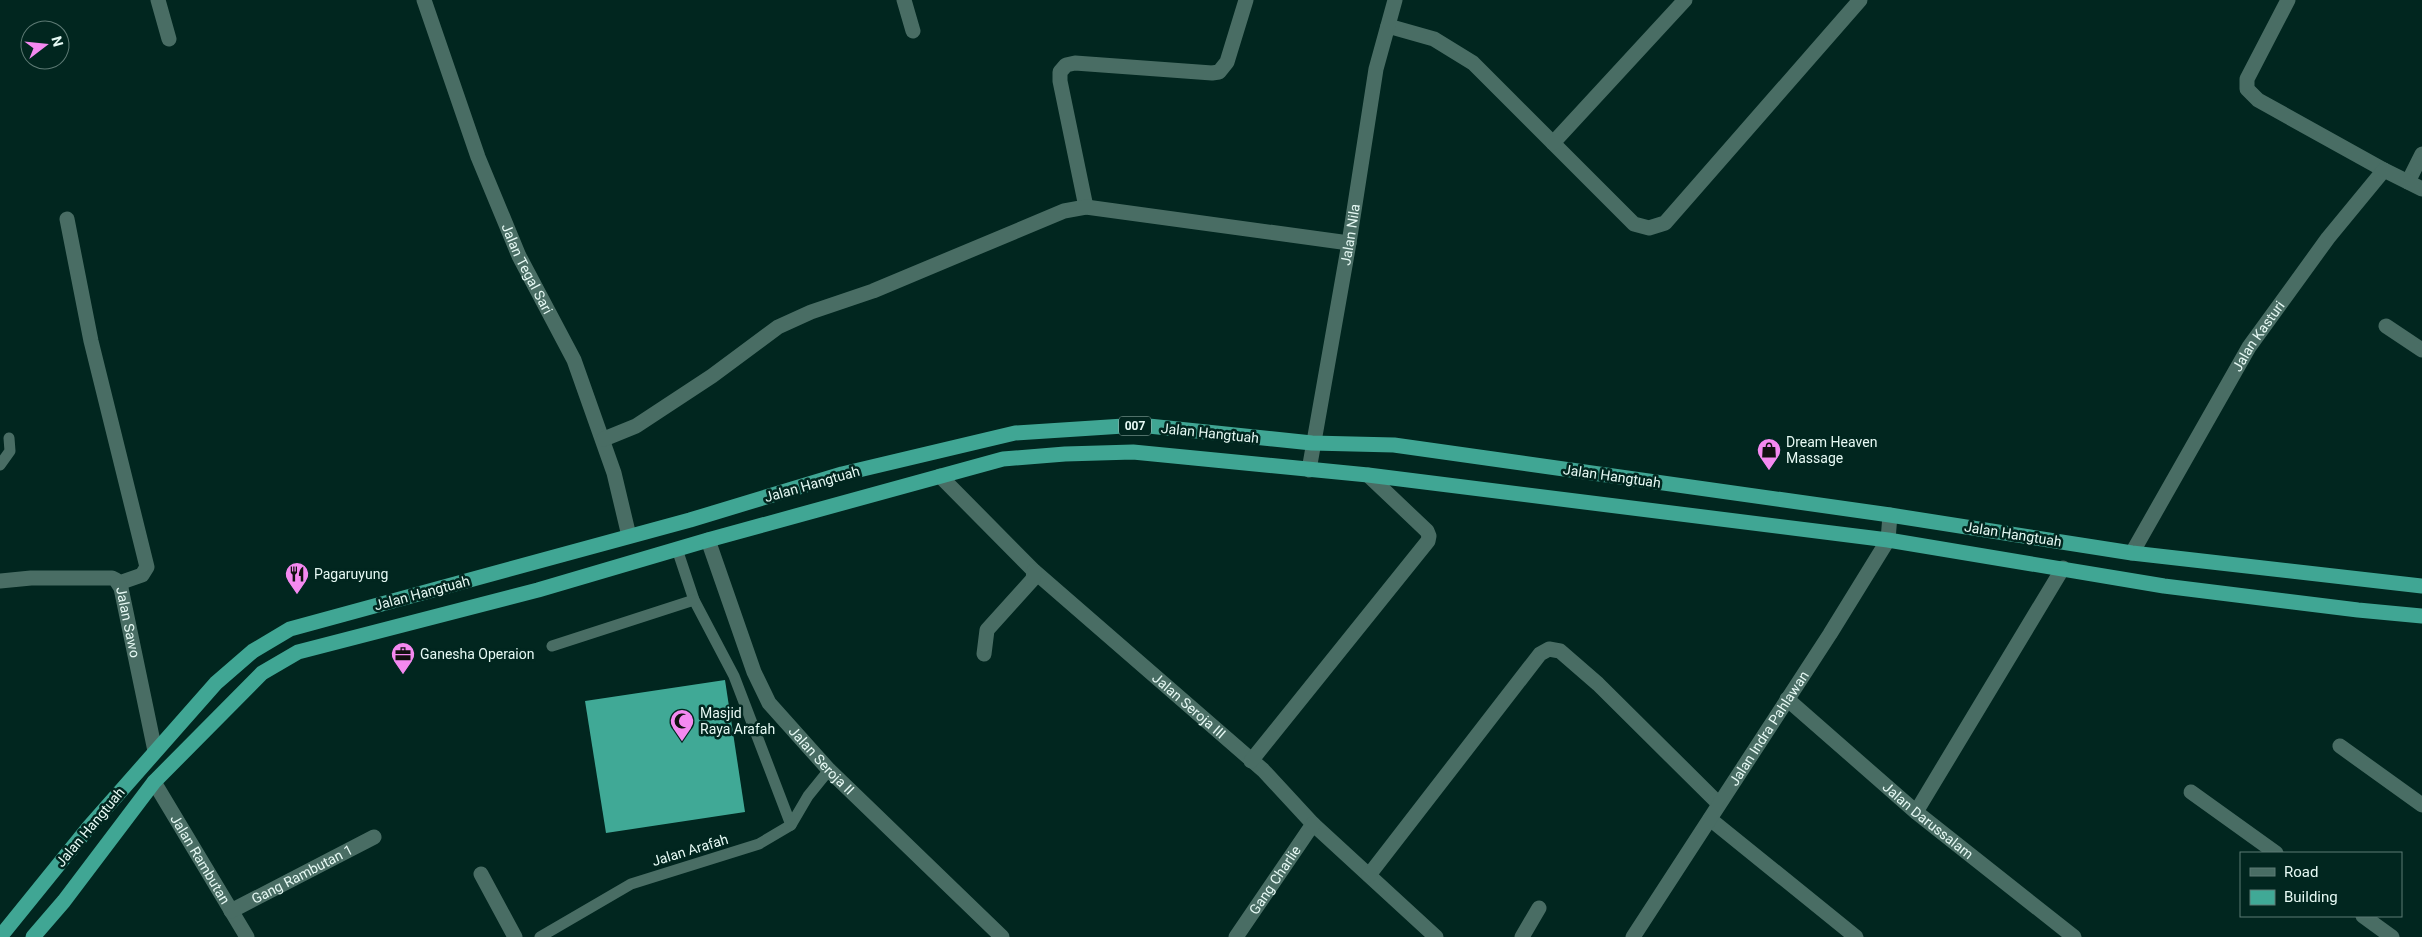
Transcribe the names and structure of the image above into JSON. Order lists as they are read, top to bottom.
{
  "streets": {
    "highway": ["007", "Jalan Hangtuah"],
    "street": [
      "Jalan Nila",
      "Jalan Tegal Sari",
      "Jalan Kasturi",
      "Jalan Sawo",
      "Jalan Seroja III",
      "Jalan Indra Pahlawan",
      "Jalan Seroja II",
      "Jalan Darussalam",
      "Jalan Rambutan",
      "Gang Rambutan 1",
      "Gang Charlie"
    ],
    "lane": ["Jalan Arafah"]
  },
  "crossings": [
    ["Jalan Nila", "Jalan Hangtuah"],
    ["Jalan Tegal Sari", "Jalan Hangtuah"],
    ["Jalan Kasturi", "Jalan Hangtuah"],
    ["Jalan Hangtuah", "Jalan Sawo"],
    ["Jalan Hangtuah", "Jalan Seroja III"],
    ["Jalan Hangtuah", "Jalan Indra Pahlawan"],
    ["Jalan Hangtuah", "Jalan Seroja II"],
    ["Jalan Hangtuah", "Jalan Rambutan"],
    ["Jalan Seroja III", "Gang Charlie"],
    ["Jalan Indra Pahlawan", "Jalan Darussalam"],
    ["Jalan Seroja II", "Jalan Arafah"],
    ["Jalan Rambutan", "Gang Rambutan 1"]
  ],
  "places": {
    "shop": ["Dream Heaven Massage"],
    "restaurant": ["Pagaruyung"],
    "office": ["Ganesha Operaion"],
    "mosque": ["Masjid Raya Arafah"]
  },
  "legend": ["Road", "Building"],
  "north": "right"
}
